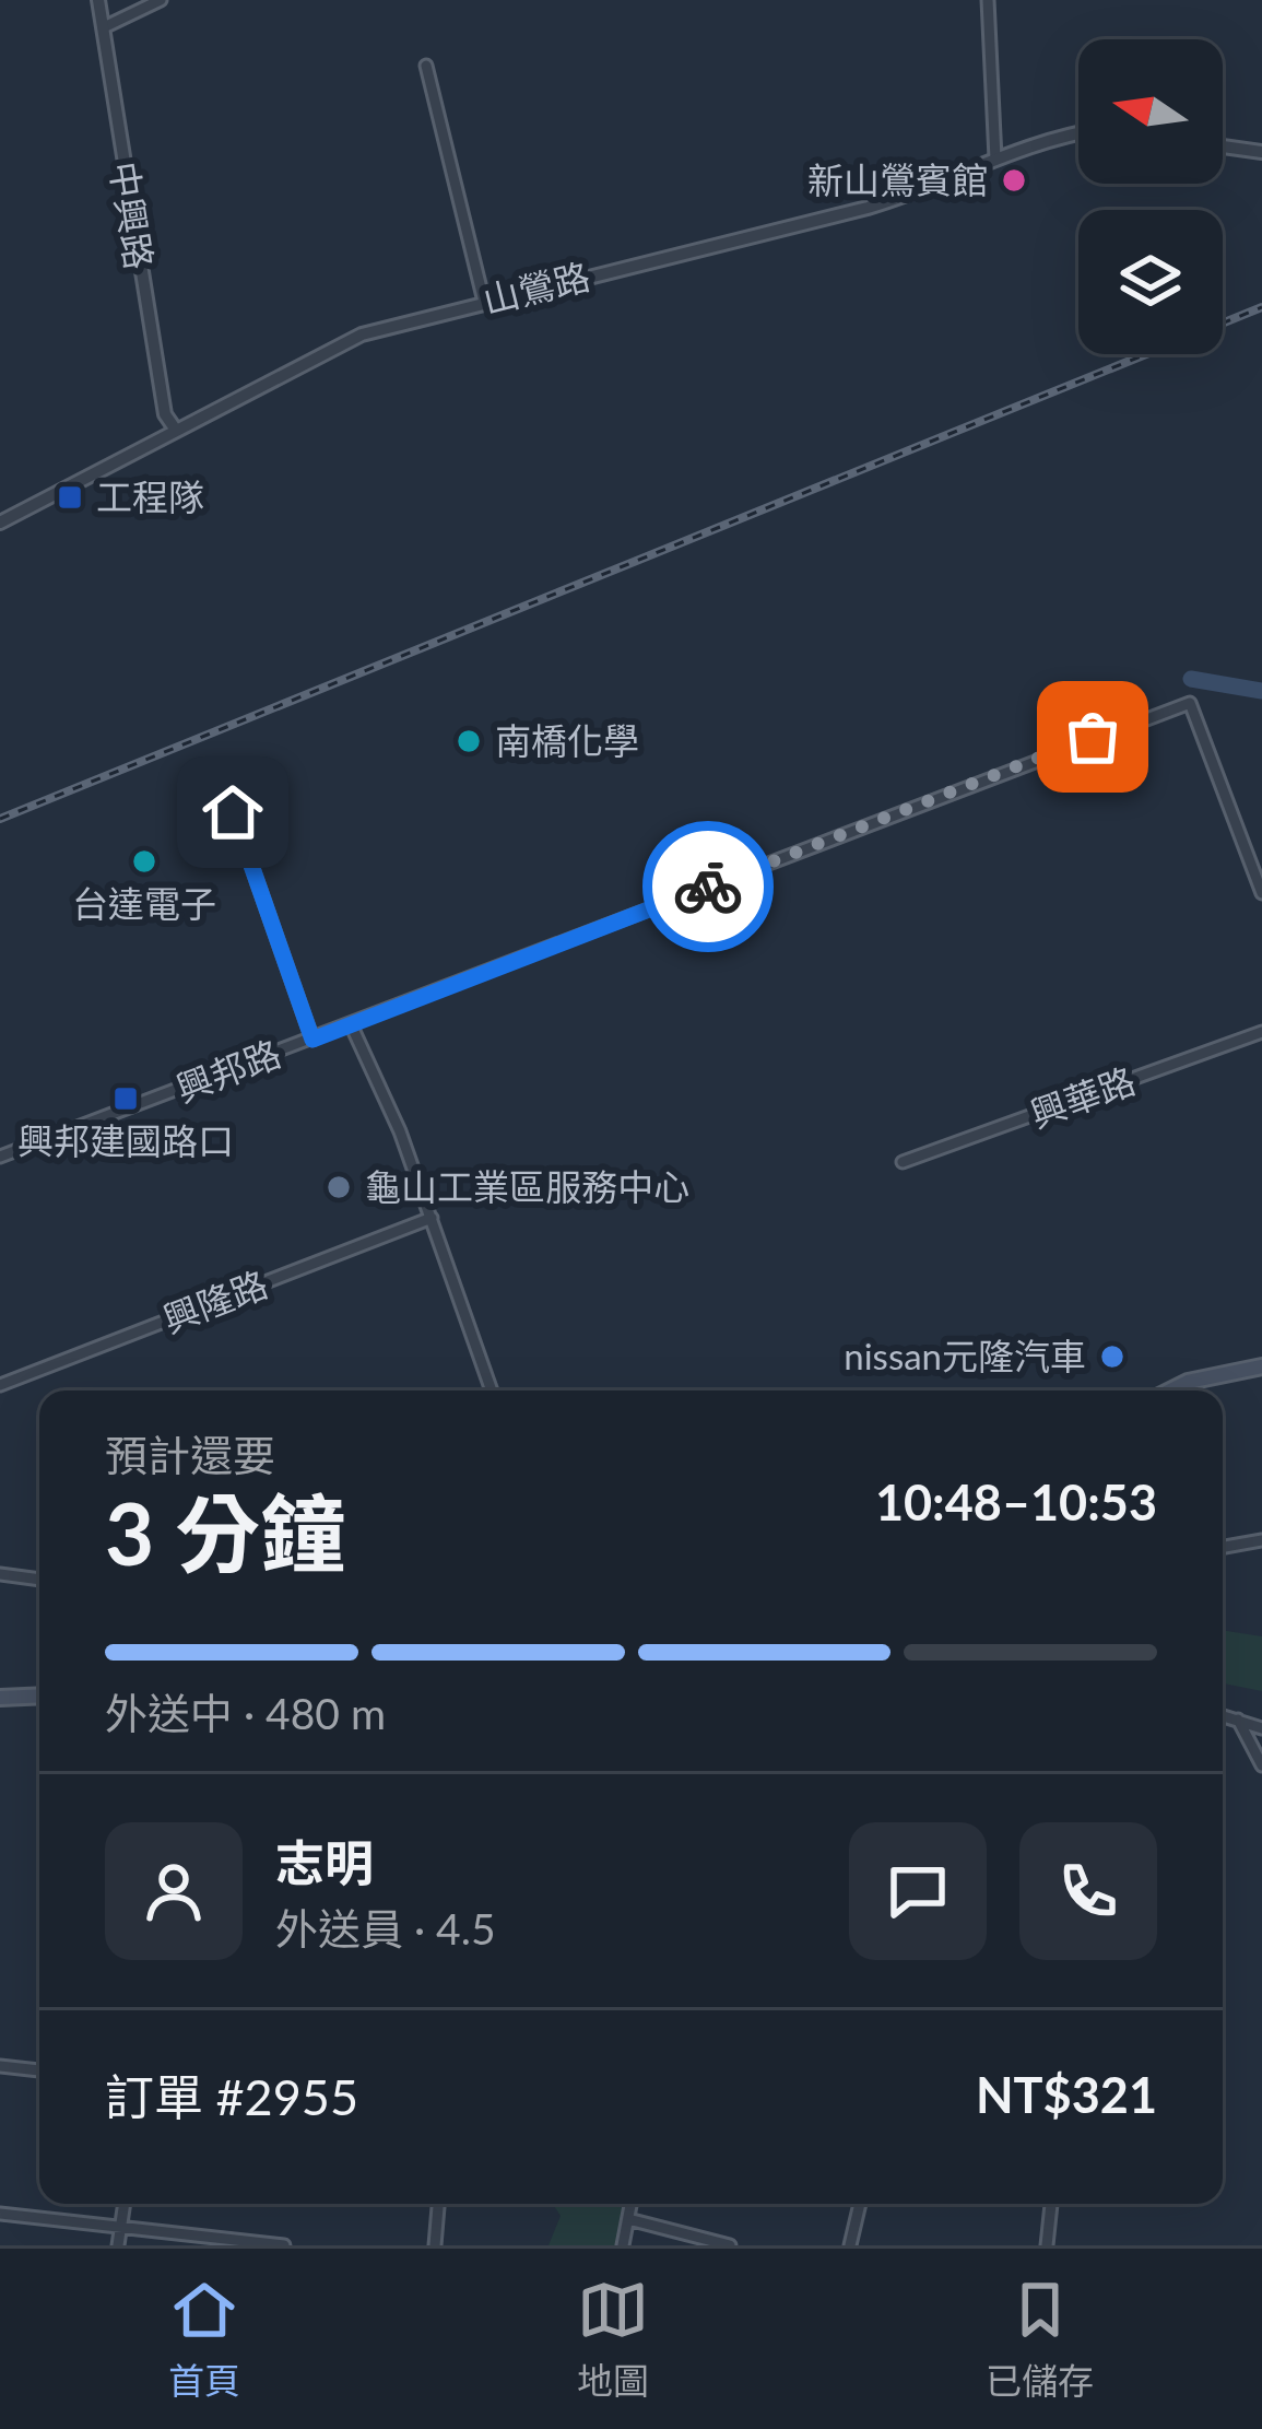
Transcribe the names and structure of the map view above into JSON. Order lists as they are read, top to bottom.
{
  "streets": {
    "street": [
      "中興路",
      "山鶯路",
      "興邦路",
      "興華路",
      "興隆路"
    ]
  },
  "crossings": [
    ["中興路", "山鶯路"]
  ],
  "places": {
    "other": [
      "新山鶯賓館",
      "南橋化學",
      "台達電子",
      "龜山工業區服務中心",
      "nissan元隆汽車"
    ],
    "transit": ["工程隊", "興邦建國路口"]
  },
  "north": "left",
  "page": {
    "heading": ["3 分鐘", "預計還要", "10:48–10:53"],
    "panel": [
      "志明",
      "外送員 · 4.5",
      "訂單 #2955",
      "NT$321"
    ],
    "bar": "外送中 · 480 m",
    "tabs": ["首頁", "地圖", "已儲存"]
  }
}
